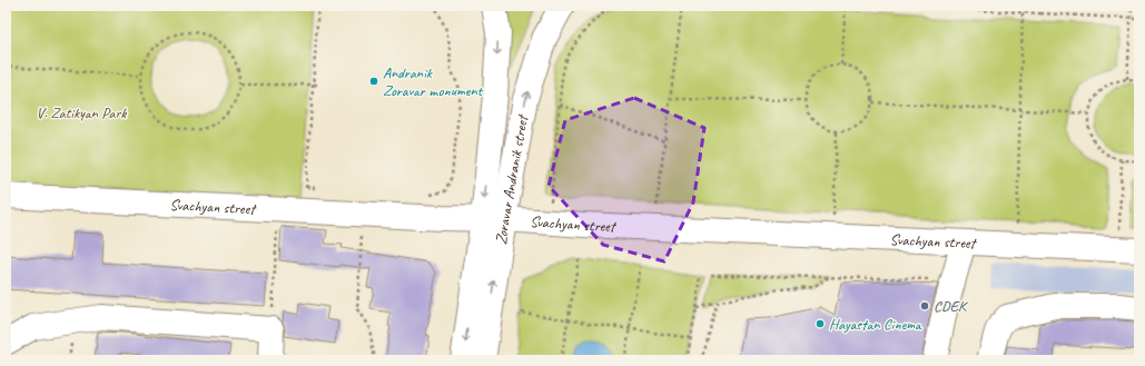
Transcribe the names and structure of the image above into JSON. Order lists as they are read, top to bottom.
{
  "streets": {
    "street": ["Zoravar Andranik street", "Svachyan street"]
  },
  "crossings": [
    ["Zoravar Andranik street", "Svachyan street"]
  ],
  "parks": ["V. Zatikyan Park"],
  "places": ["Andranik Zoravar monument", "CDEK", "Hayastan Cinema"]
}
